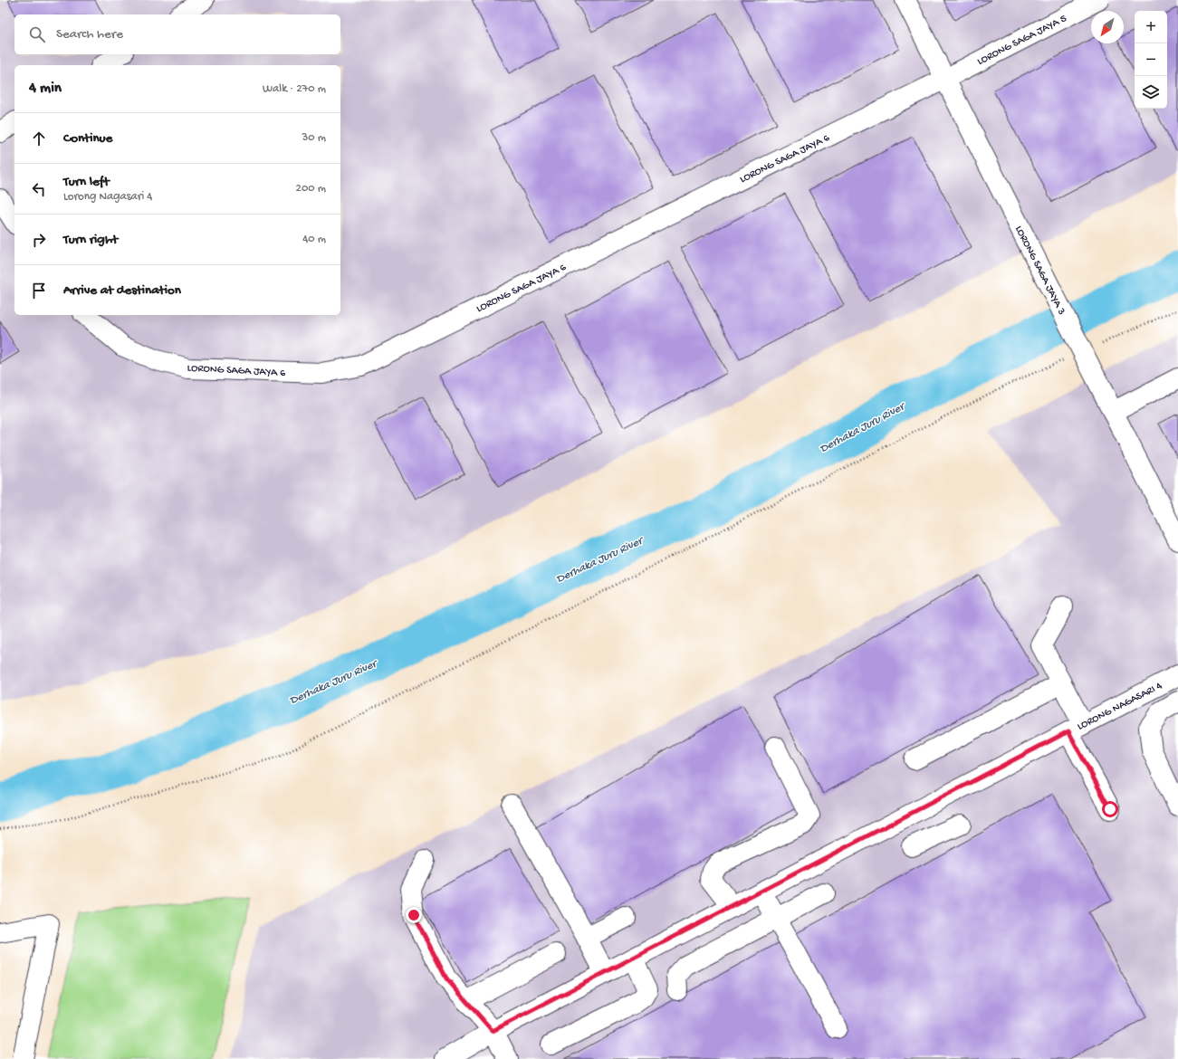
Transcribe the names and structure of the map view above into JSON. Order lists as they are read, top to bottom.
{
  "streets": {
    "street": [
      "LORONG SAGA JAYA 5",
      "LORONG SAGA JAYA 6",
      "LORONG SAGA JAYA 3",
      "LORONG NAGASARI 4"
    ]
  },
  "crossings": [
    ["LORONG SAGA JAYA 5", "LORONG SAGA JAYA 6"],
    ["LORONG SAGA JAYA 5", "LORONG SAGA JAYA 3"],
    ["LORONG SAGA JAYA 6", "LORONG SAGA JAYA 3"]
  ],
  "water": ["Derhaka Juru River"],
  "north": "bottom left",
  "page": {
    "map_buttons": ["+", "−"],
    "search": "Search here",
    "heading": ["4 min", "Walk · 270 m"],
    "list": [
      ["Continue", "30 m"],
      ["Turn left", "Lorong Nagasari 4", "200 m"],
      ["Turn right", "40 m"],
      "Arrive at destination"
    ]
  }
}
